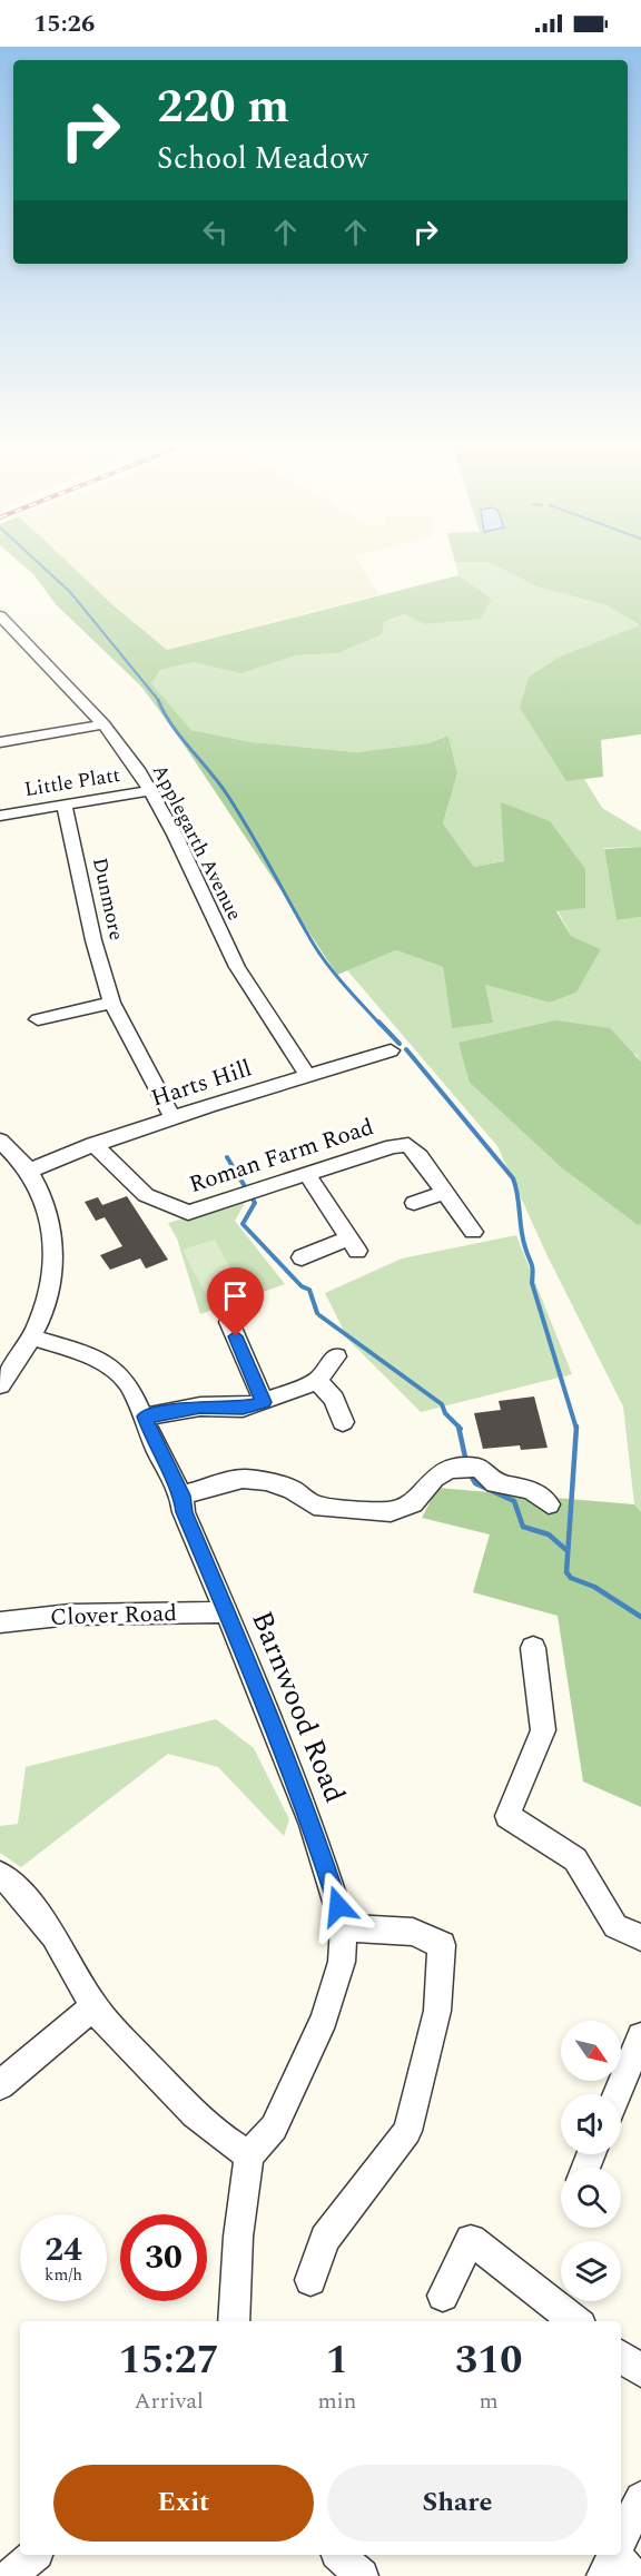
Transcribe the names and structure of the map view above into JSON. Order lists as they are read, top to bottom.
{
  "streets": {
    "street": [
      "Little Platt",
      "Applegarth Avenue",
      "Dunmore",
      "Harts Hill",
      "Roman Farm Road",
      "Clover Road",
      "Barnwood Road"
    ]
  },
  "crossings": [
    ["Little Platt", "Applegarth Avenue"],
    ["Little Platt", "Dunmore"],
    ["Applegarth Avenue", "Harts Hill"],
    ["Dunmore", "Harts Hill"],
    ["Harts Hill", "Roman Farm Road"],
    ["Clover Road", "Barnwood Road"]
  ],
  "north": "bottom right",
  "page": {
    "status": "15:26",
    "turn": ["220 m", "School Meadow"],
    "speed": "24 km/h",
    "limit": "30",
    "eta": [
      "15:27",
      "Arrival",
      "1",
      "min",
      "310",
      "m"
    ],
    "buttons": ["Exit", "Share"]
  }
}
